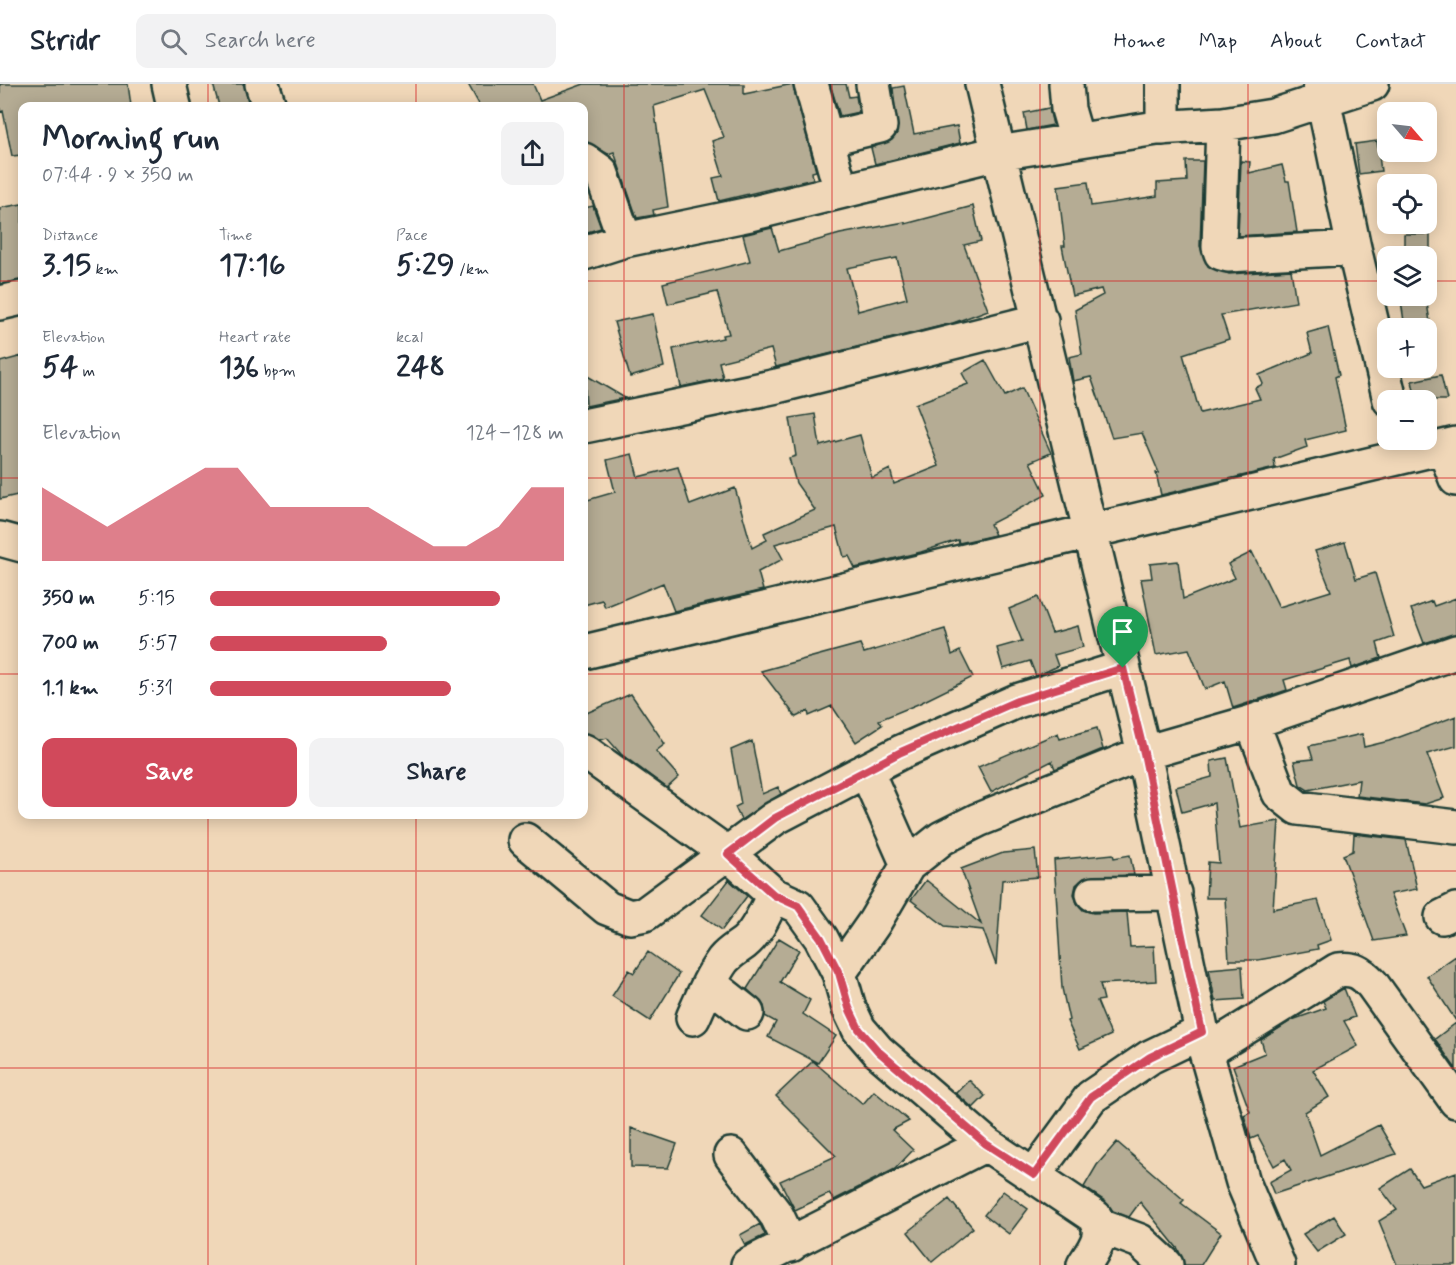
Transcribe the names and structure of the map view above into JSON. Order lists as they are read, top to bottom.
{
  "north": "bottom right",
  "page": {
    "header": "Stridr",
    "search": "Search here",
    "nav": [
      "Home",
      "Map",
      "About",
      "Contact"
    ],
    "map_buttons": ["+", "−"],
    "heading": ["Morning run", "07:44 · 9 × 350 m"],
    "stats": [
      ["Distance", "3.15 km"],
      ["Time", "17:16"],
      ["Pace", "5:29 /km"],
      ["Elevation", "54 m"],
      ["Heart rate", "136 bpm"],
      ["kcal", "248"]
    ],
    "chart": ["Elevation", "124–128 m"],
    "list": [
      {
        "name": "350 m",
        "note": "5:15"
      },
      {
        "name": "700 m",
        "note": "5:57"
      },
      {
        "name": "1.1 km",
        "note": "5:31"
      }
    ],
    "buttons": ["Save", "Share"]
  }
}
